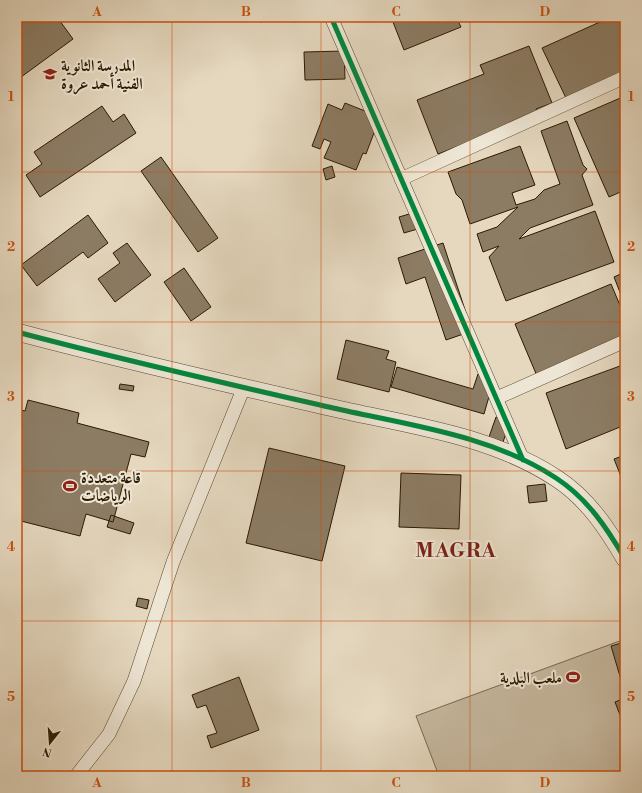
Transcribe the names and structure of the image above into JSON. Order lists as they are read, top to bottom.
{
  "districts": ["MAGRA"],
  "places": {
    "school or university": ["المدرسة الثانوية الفنية أحمد عروة"],
    "sports": ["قاعة متعددة الرياضات", "ملعب البلدية"]
  },
  "north": "bottom",
  "grid": {
    "columns": [
      "A",
      "B",
      "C",
      "D"
    ],
    "rows": [
      "1",
      "2",
      "3",
      "4",
      "5"
    ]
  }
}
